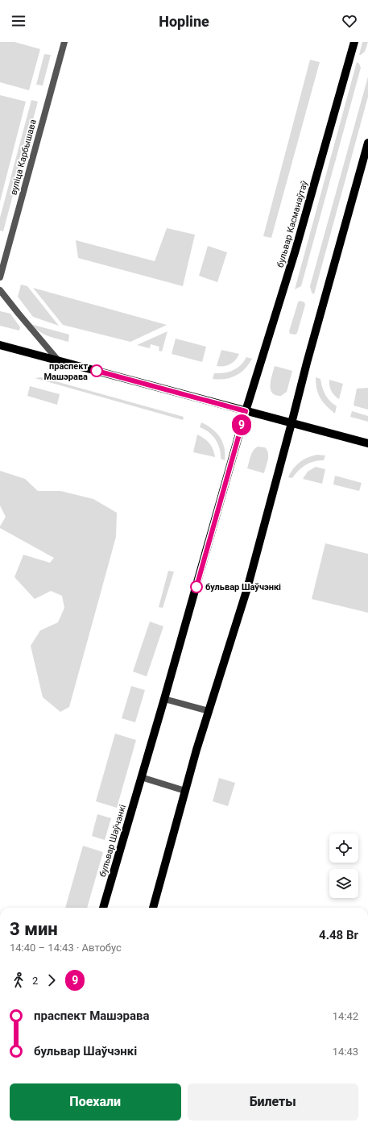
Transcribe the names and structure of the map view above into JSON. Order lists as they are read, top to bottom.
{
  "streets": {
    "main road": ["бульвар Касманаўтаў", "бульвар Шаўчэнкі"],
    "street": ["вуліца Карбышава"]
  },
  "crossings": [
    ["бульвар Касманаўтаў", "бульвар Шаўчэнкі"]
  ],
  "places": ["праспект Машэрава", "бульвар Шаўчэнкі"],
  "lines": ["bus line 9"],
  "page": {
    "header": "Hopline",
    "on_map": "9",
    "heading": ["3 мин", "14:40 – 14:43 · Автобус", "4.48 Br"],
    "legs": ["2", "9"],
    "list": [
      {
        "name": "праспект Машэрава",
        "value": "14:42"
      },
      {
        "name": "бульвар Шаўчэнкі",
        "value": "14:43"
      }
    ],
    "buttons": ["Поехали", "Билеты"]
  }
}
